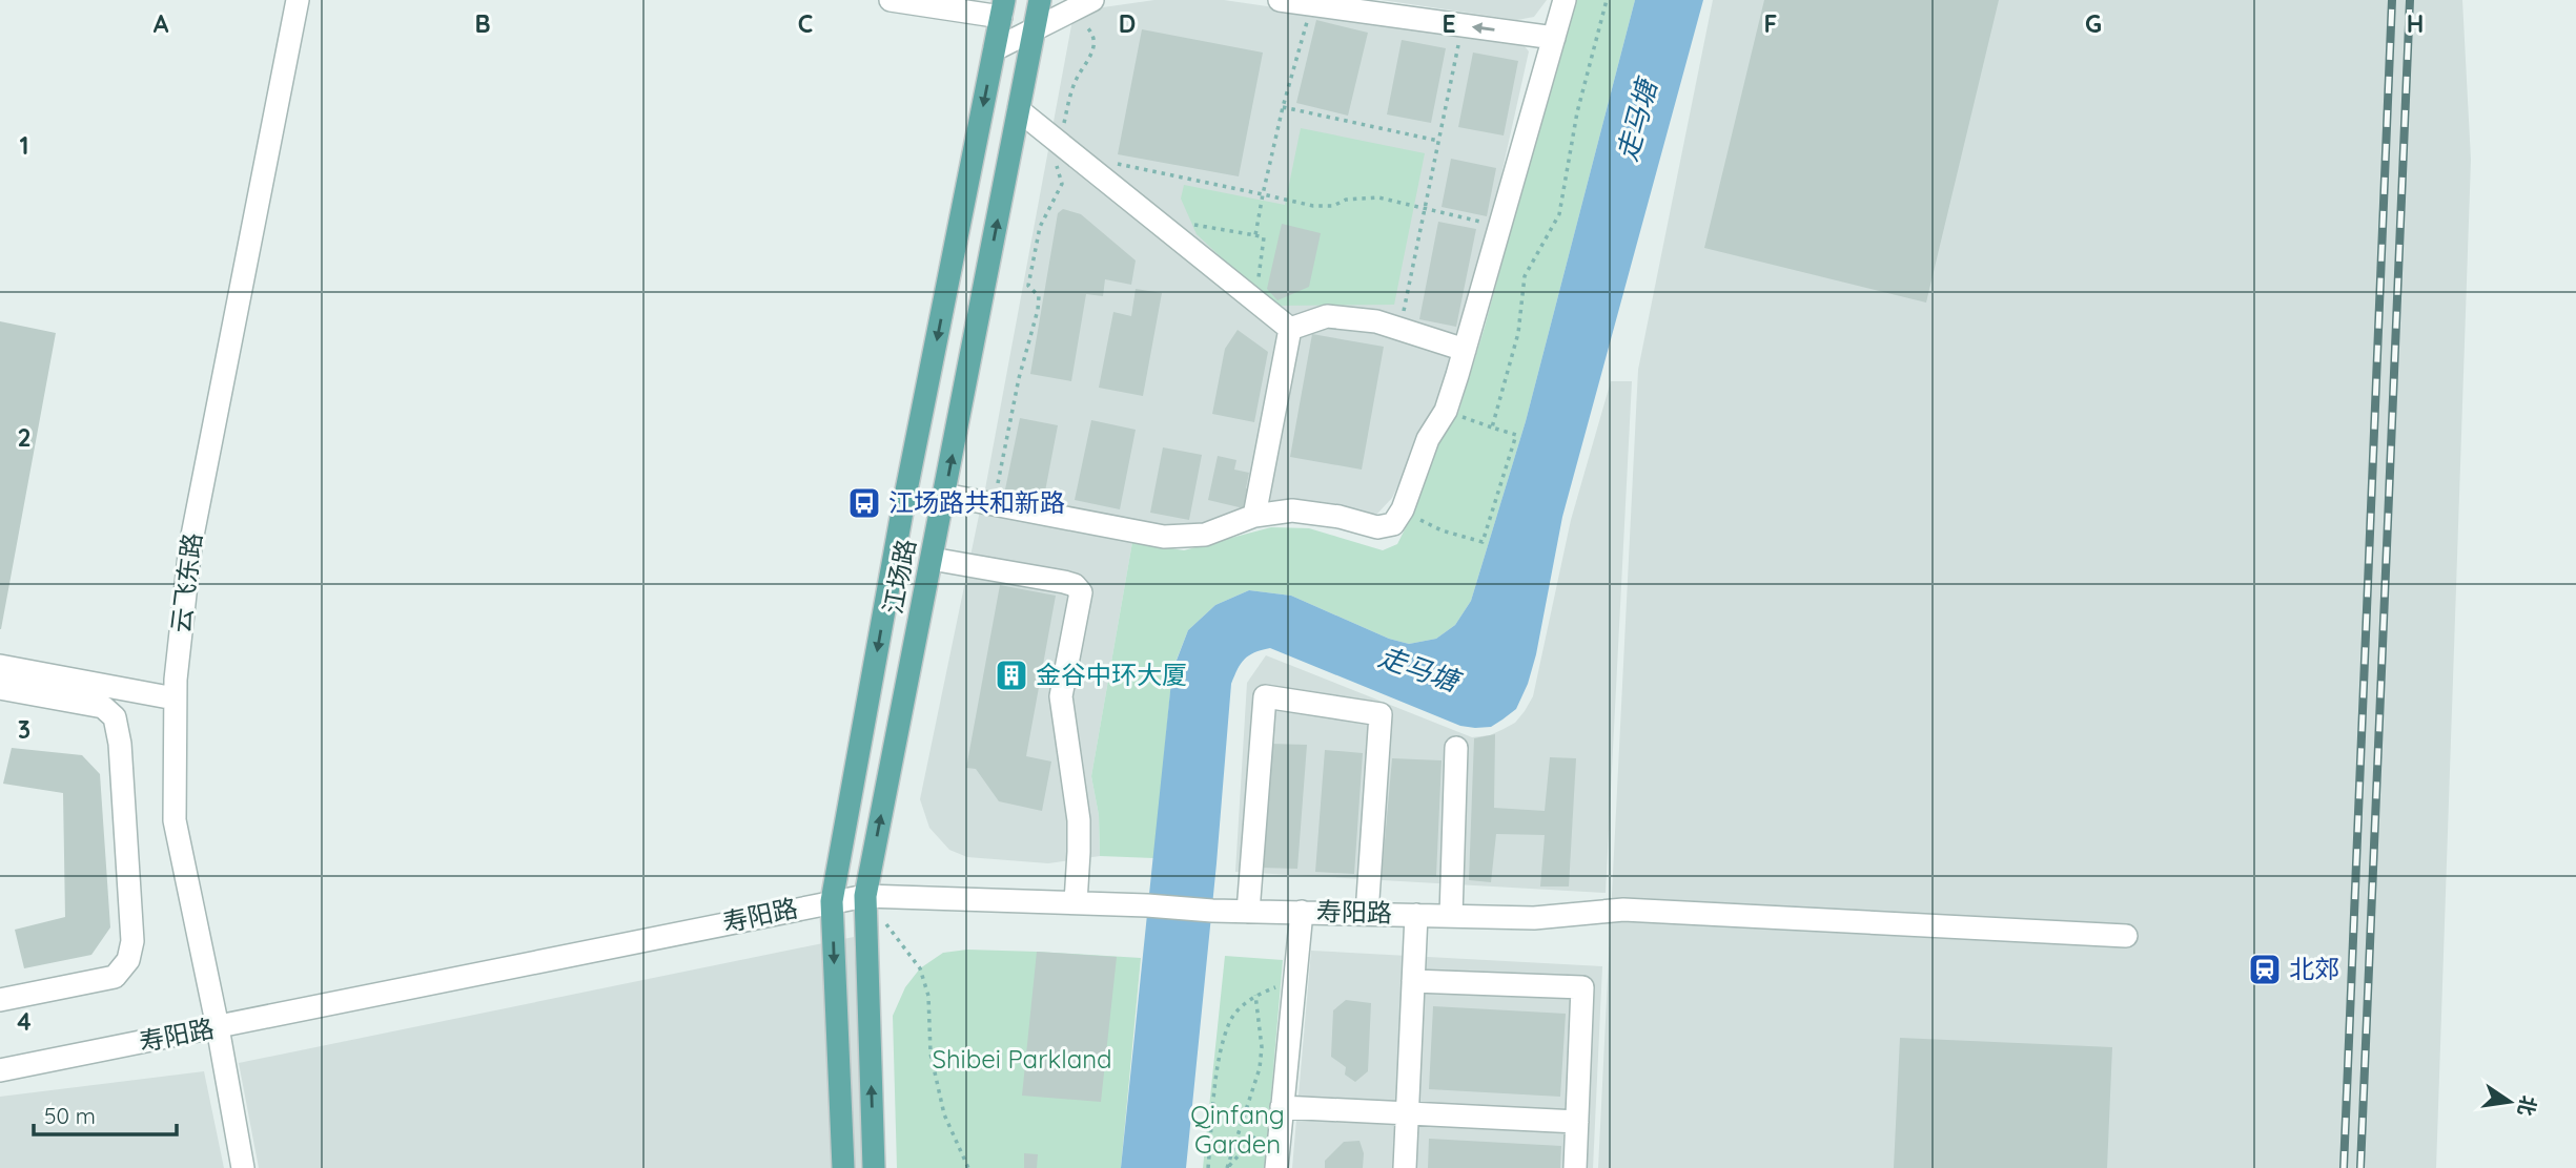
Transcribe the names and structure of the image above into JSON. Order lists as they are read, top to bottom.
{
  "streets": {
    "main road": ["江场路"],
    "street": ["云飞东路", "寿阳路"]
  },
  "crossings": [
    ["江场路", "寿阳路"],
    ["云飞东路", "寿阳路"]
  ],
  "water": ["走马塘"],
  "parks": ["Shibei Parkland", "Qinfang Garden"],
  "places": {
    "bus stop": ["江场路共和新路"],
    "building": ["金谷中环大厦"],
    "station": ["北郊"]
  },
  "scale_bar": "50 m",
  "north": "right",
  "grid": {
    "columns": [
      "A",
      "B",
      "C",
      "D",
      "E",
      "F",
      "G",
      "H"
    ],
    "rows": [
      "1",
      "2",
      "3",
      "4"
    ]
  }
}
